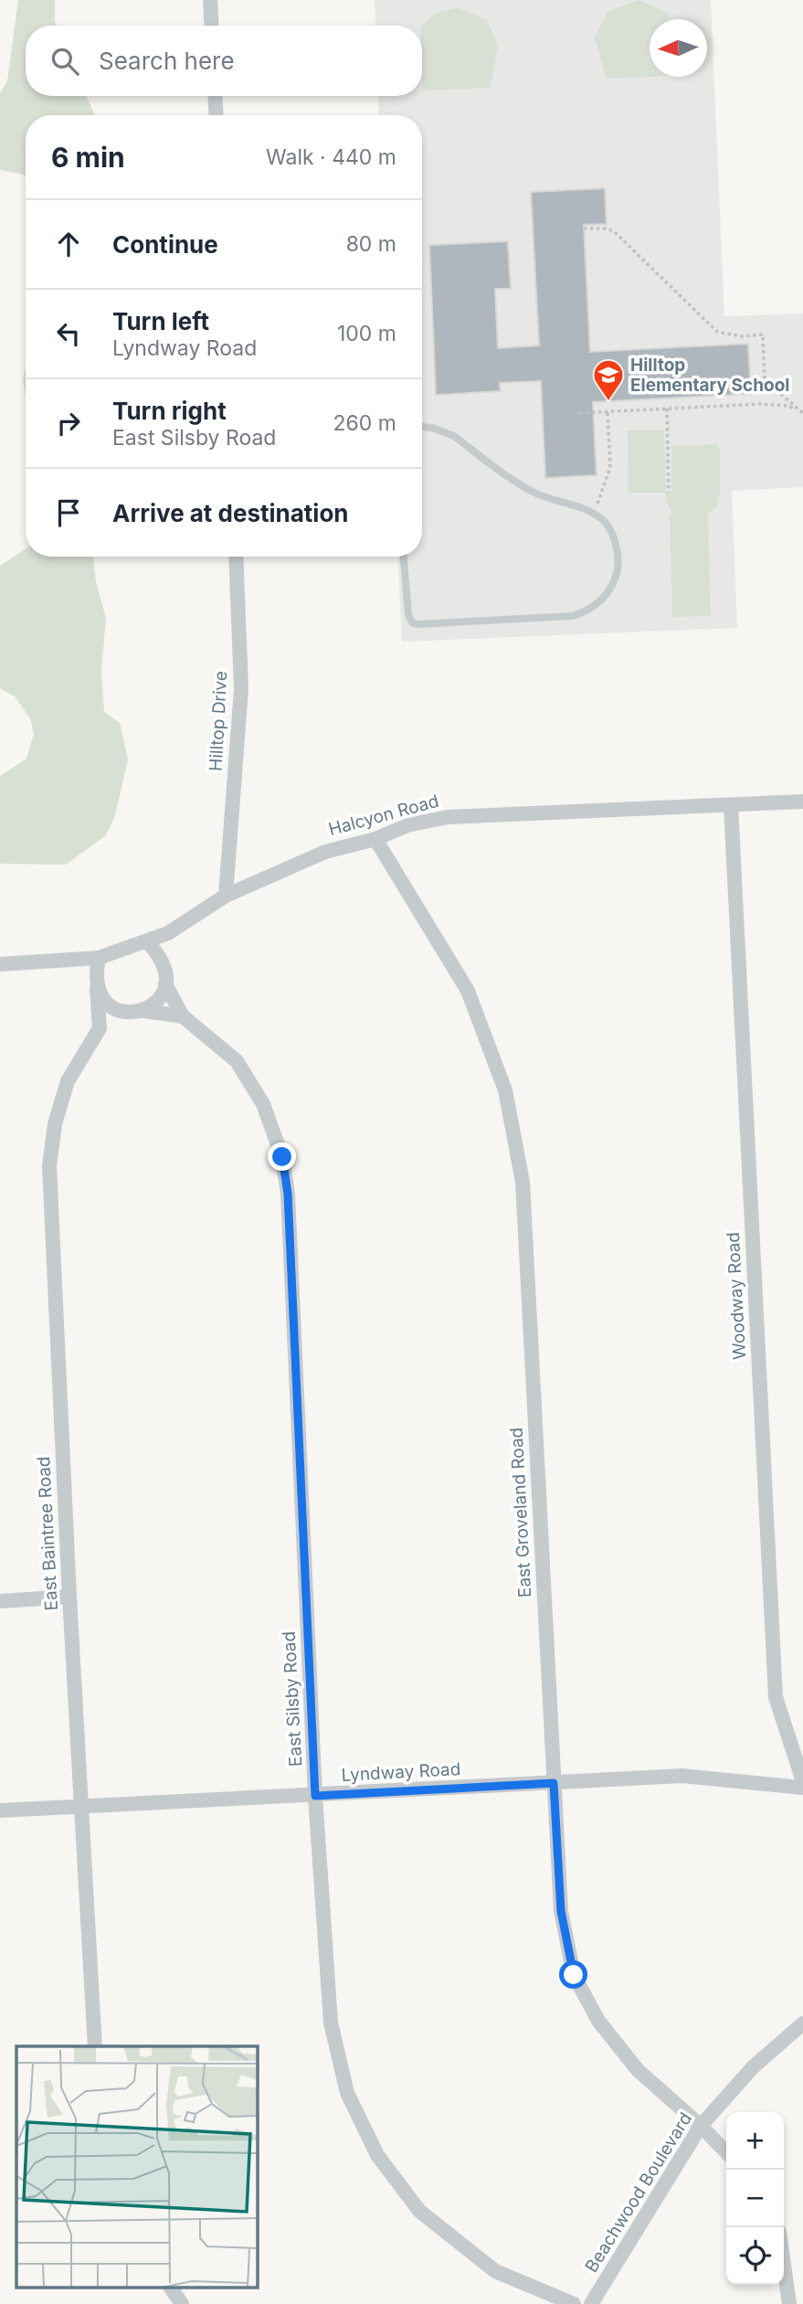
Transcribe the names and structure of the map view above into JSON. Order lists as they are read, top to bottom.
{
  "streets": {
    "street": [
      "Hilltop Drive",
      "Halcyon Road",
      "Woodway Road",
      "East Groveland Road",
      "East Baintree Road",
      "East Silsby Road",
      "Lyndway Road",
      "Beachwood Boulevard"
    ]
  },
  "crossings": [
    ["Hilltop Drive", "Halcyon Road"],
    ["Halcyon Road", "Woodway Road"],
    ["Halcyon Road", "East Groveland Road"],
    ["Halcyon Road", "East Silsby Road"],
    ["East Groveland Road", "Lyndway Road"],
    ["East Groveland Road", "Beachwood Boulevard"],
    ["East Baintree Road", "Lyndway Road"],
    ["East Silsby Road", "Lyndway Road"]
  ],
  "places": {
    "school or university": ["Hilltop Elementary School"]
  },
  "north": "left",
  "page": {
    "search": "Search here",
    "heading": ["6 min", "Walk · 440 m"],
    "list": [
      ["Continue", "80 m"],
      ["Turn left", "Lyndway Road", "100 m"],
      ["Turn right", "East Silsby Road", "260 m"],
      "Arrive at destination"
    ],
    "map_buttons": ["+", "−"]
  }
}
